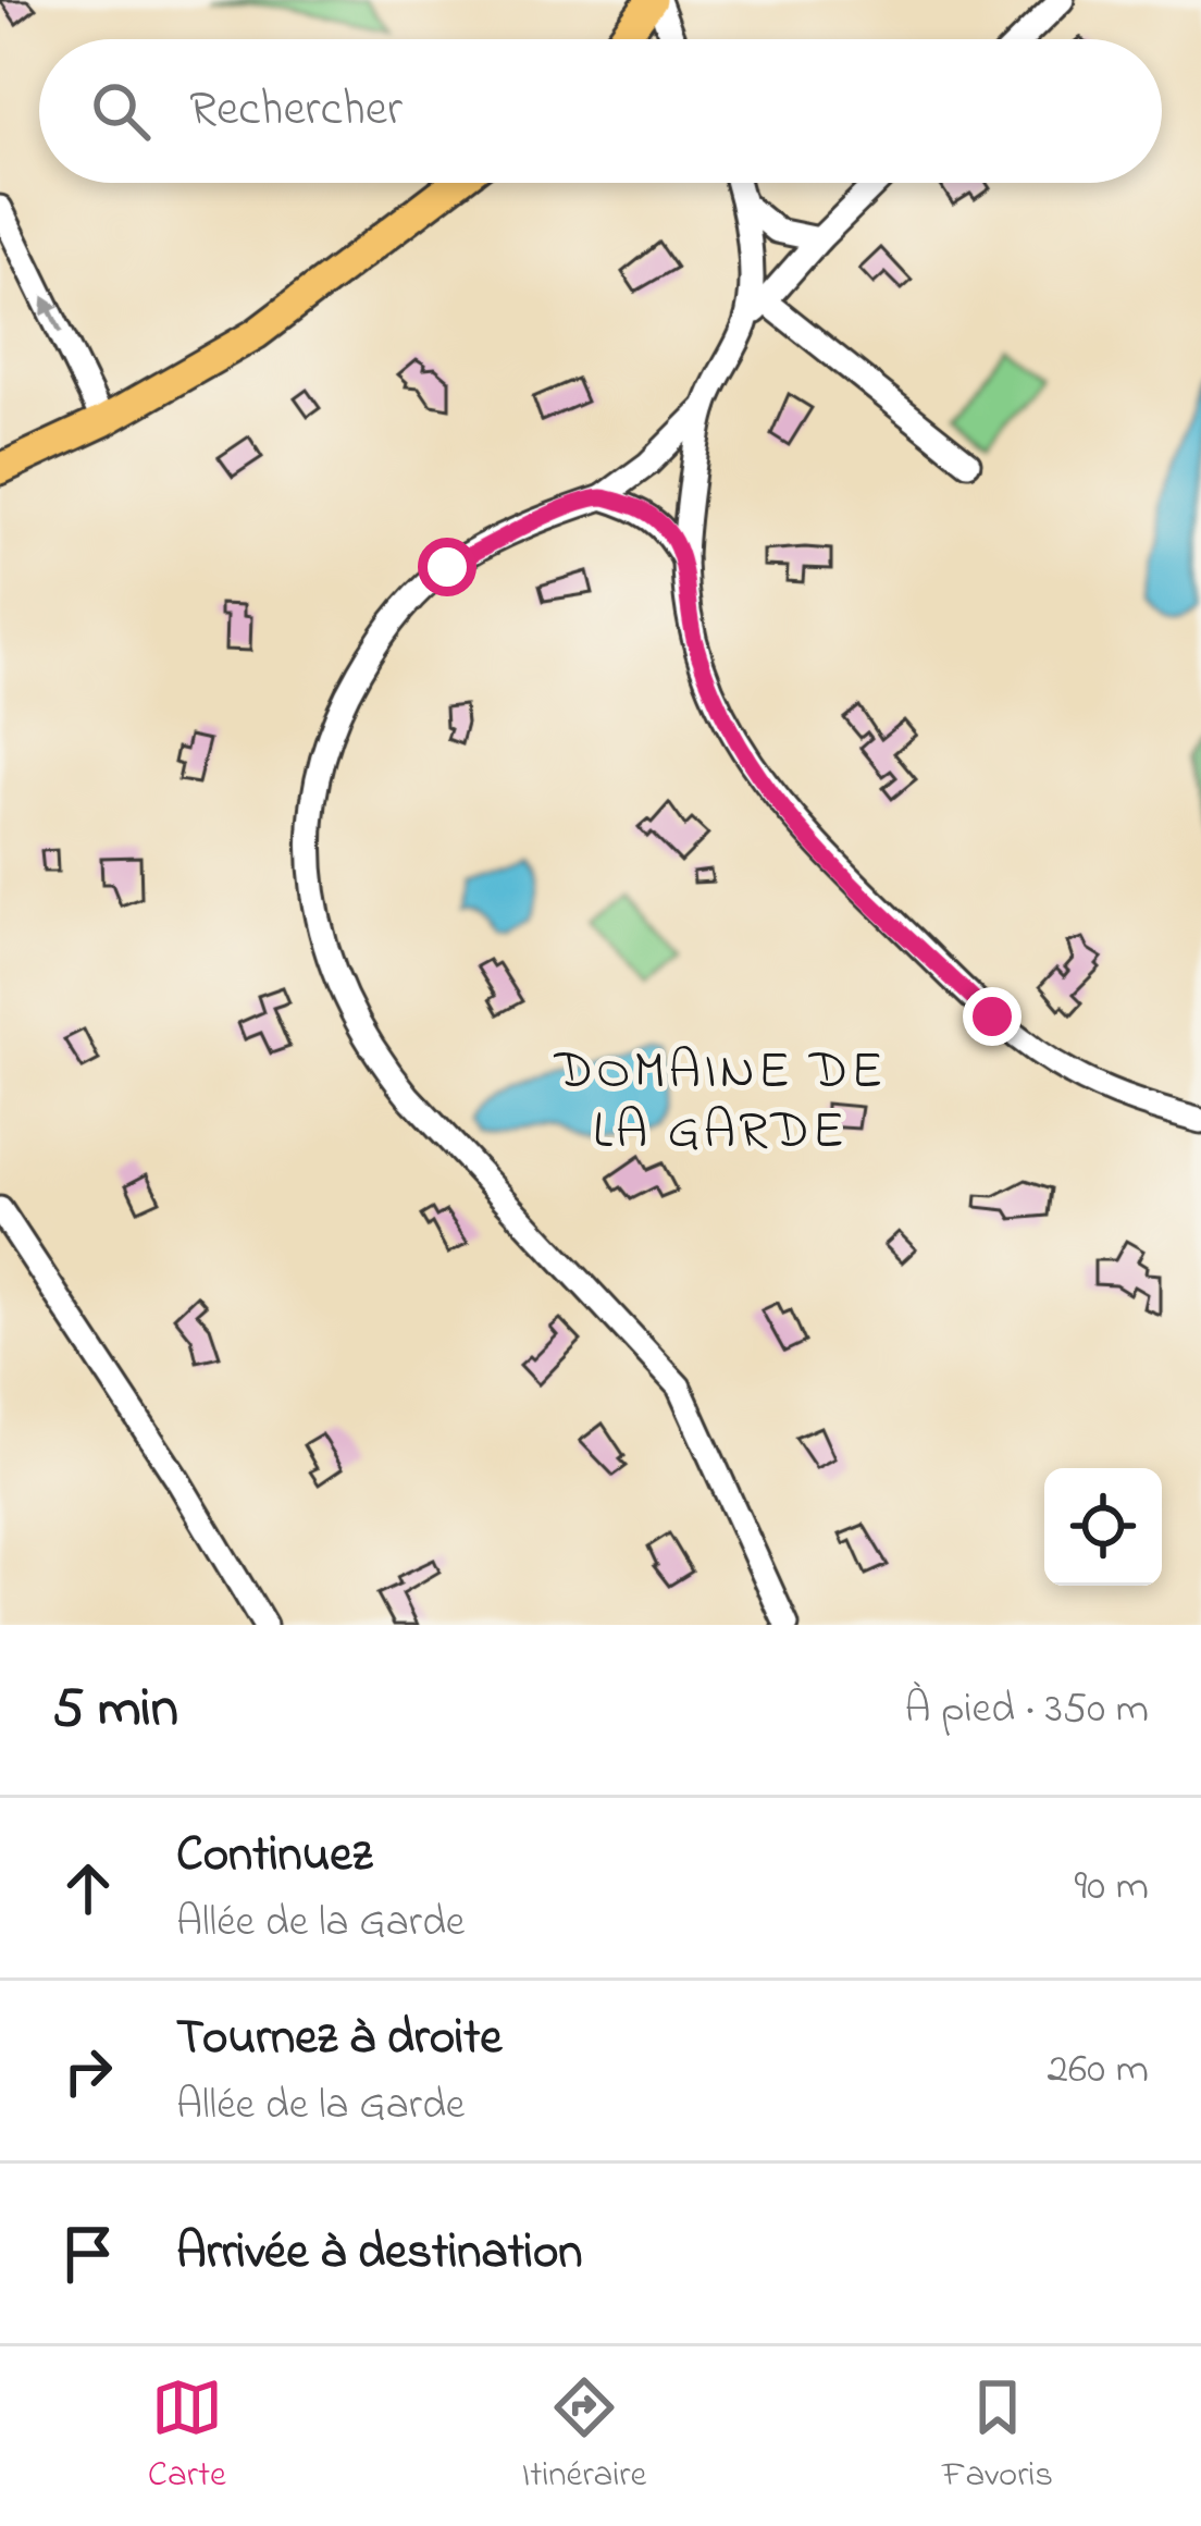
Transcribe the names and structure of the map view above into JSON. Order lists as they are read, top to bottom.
{
  "districts": ["DOMAINE DE LA GARDE"],
  "page": {
    "search": "Rechercher",
    "heading": ["5 min", "À pied · 350 m"],
    "list": [
      ["Continuez", "Allée de la Garde", "90 m"],
      ["Tournez à droite", "Allée de la Garde", "260 m"],
      "Arrivée à destination"
    ],
    "nav": ["Carte", "Itinéraire", "Favoris"]
  }
}
